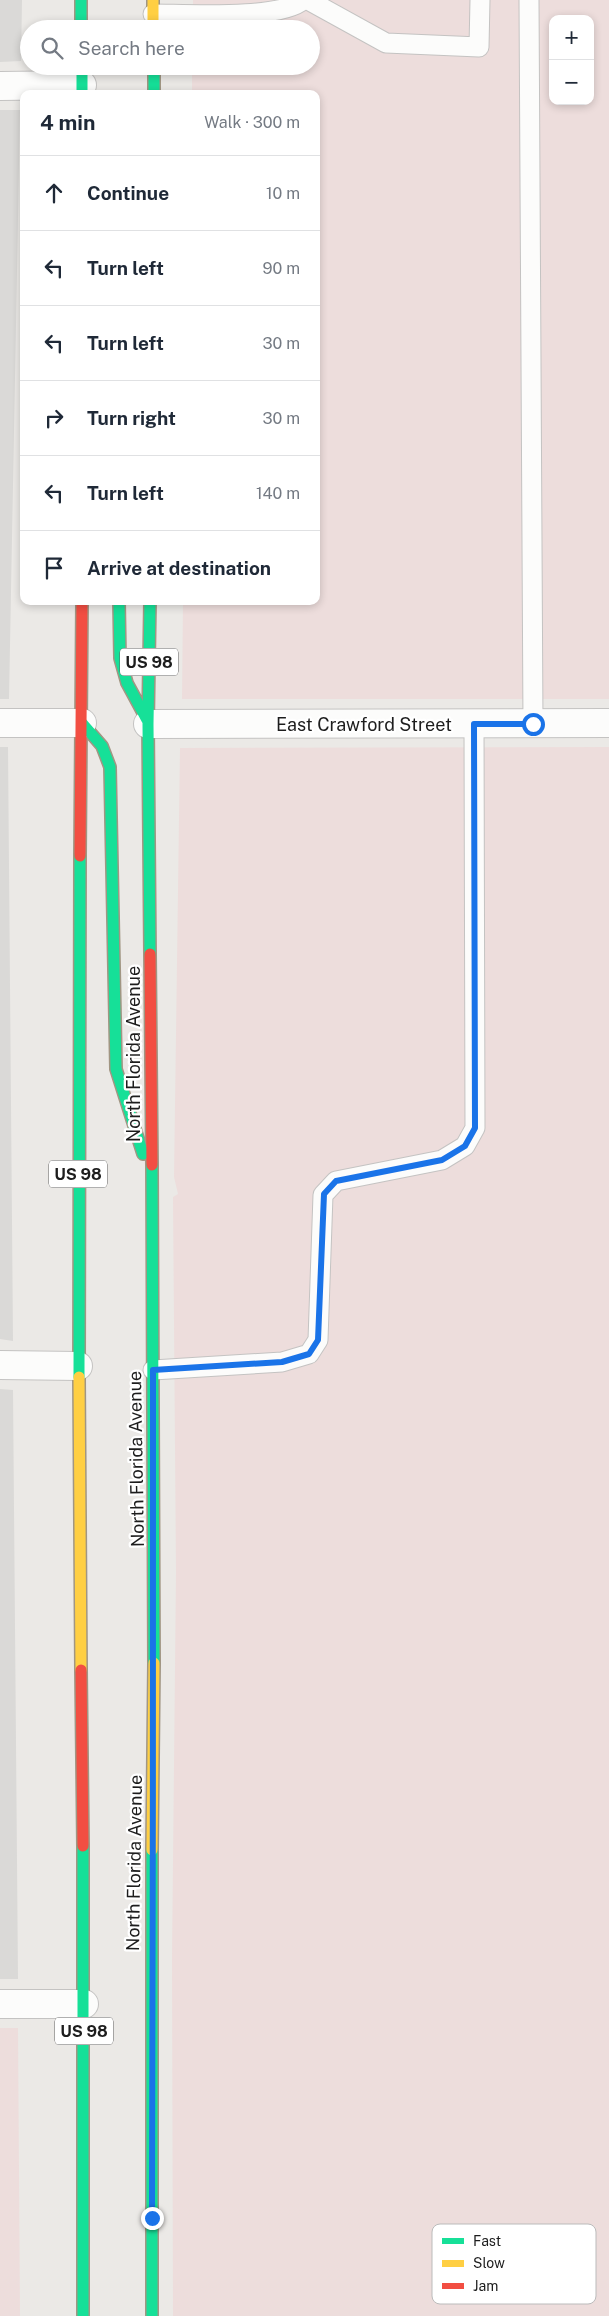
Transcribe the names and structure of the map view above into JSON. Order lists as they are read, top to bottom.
{
  "streets": {
    "main road": ["US 98", "North Florida Avenue"],
    "street": ["East Crawford Street"]
  },
  "crossings": [
    ["East Crawford Street", "North Florida Avenue"]
  ],
  "legend": ["Fast", "Slow", "Jam"],
  "page": {
    "map_buttons": ["+", "−"],
    "search": "Search here",
    "heading": ["4 min", "Walk · 300 m"],
    "list": [
      ["Continue", "10 m"],
      ["Turn left", "90 m"],
      ["Turn left", "30 m"],
      ["Turn right", "30 m"],
      ["Turn left", "140 m"],
      "Arrive at destination"
    ]
  }
}
